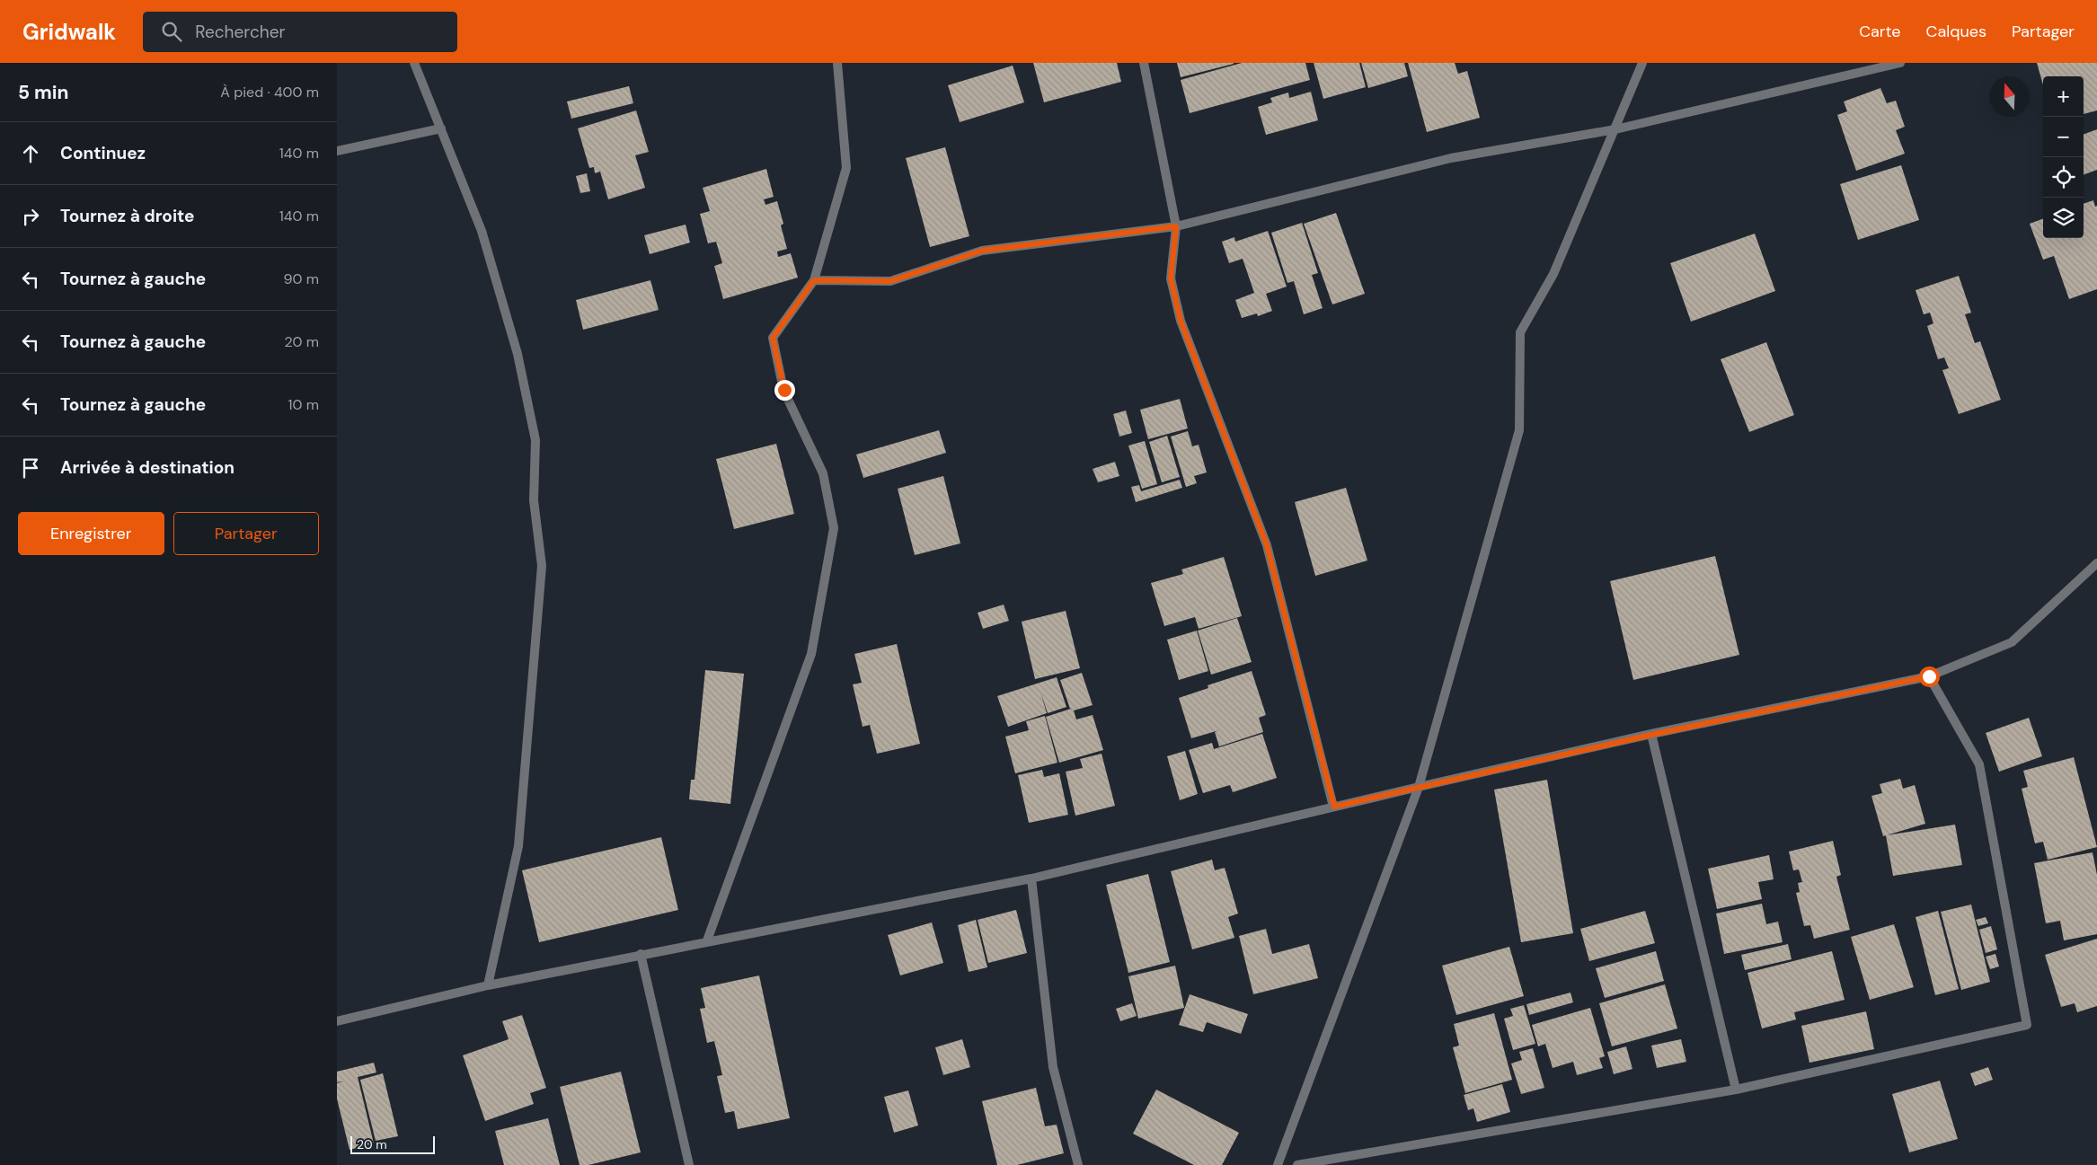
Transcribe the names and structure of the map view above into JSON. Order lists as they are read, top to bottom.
{
  "scale_bar": "20 m",
  "north": "top",
  "page": {
    "header": "Gridwalk",
    "search": "Rechercher",
    "nav": ["Carte", "Calques", "Partager"],
    "heading": ["5 min", "À pied · 400 m"],
    "map_buttons": ["+", "−"],
    "list": [
      ["Continuez", "140 m"],
      ["Tournez à droite", "140 m"],
      ["Tournez à gauche", "90 m"],
      ["Tournez à gauche", "20 m"],
      ["Tournez à gauche", "10 m"],
      "Arrivée à destination"
    ],
    "buttons": ["Enregistrer", "Partager"],
    "scale": "20 m"
  }
}
